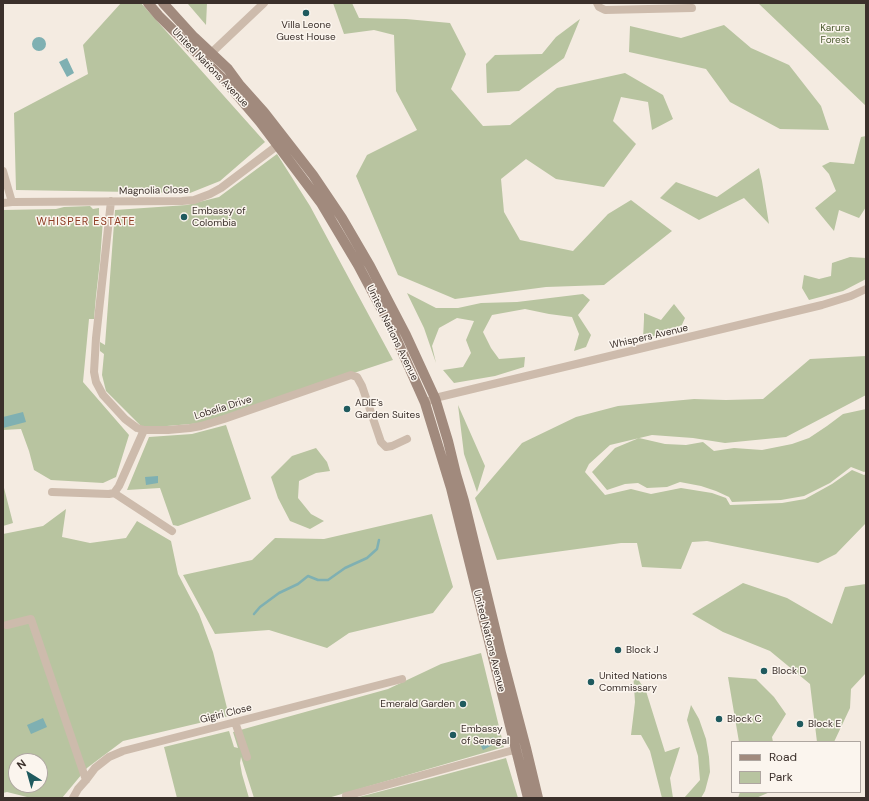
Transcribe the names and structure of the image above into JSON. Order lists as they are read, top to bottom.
{
  "streets": {
    "street": [
      "United Nations Avenue",
      "Magnolia Close",
      "Whispers Avenue",
      "Lobelia Drive",
      "Gigiri Close"
    ]
  },
  "crossings": [
    ["United Nations Avenue", "Magnolia Close"],
    ["United Nations Avenue", "Whispers Avenue"],
    ["Magnolia Close", "Lobelia Drive"]
  ],
  "districts": ["WHISPER ESTATE"],
  "parks": ["Karura Forest"],
  "places": [
    "Villa Leone Guest House",
    "Embassy of Colombia",
    "ADIE's Garden Suites",
    "Block J",
    "Block D",
    "United Nations Commissary",
    "Emerald Garden",
    "Block C",
    "Block E",
    "Embassy of Senegal"
  ],
  "legend": ["Road", "Park"],
  "north": "top left"
}
